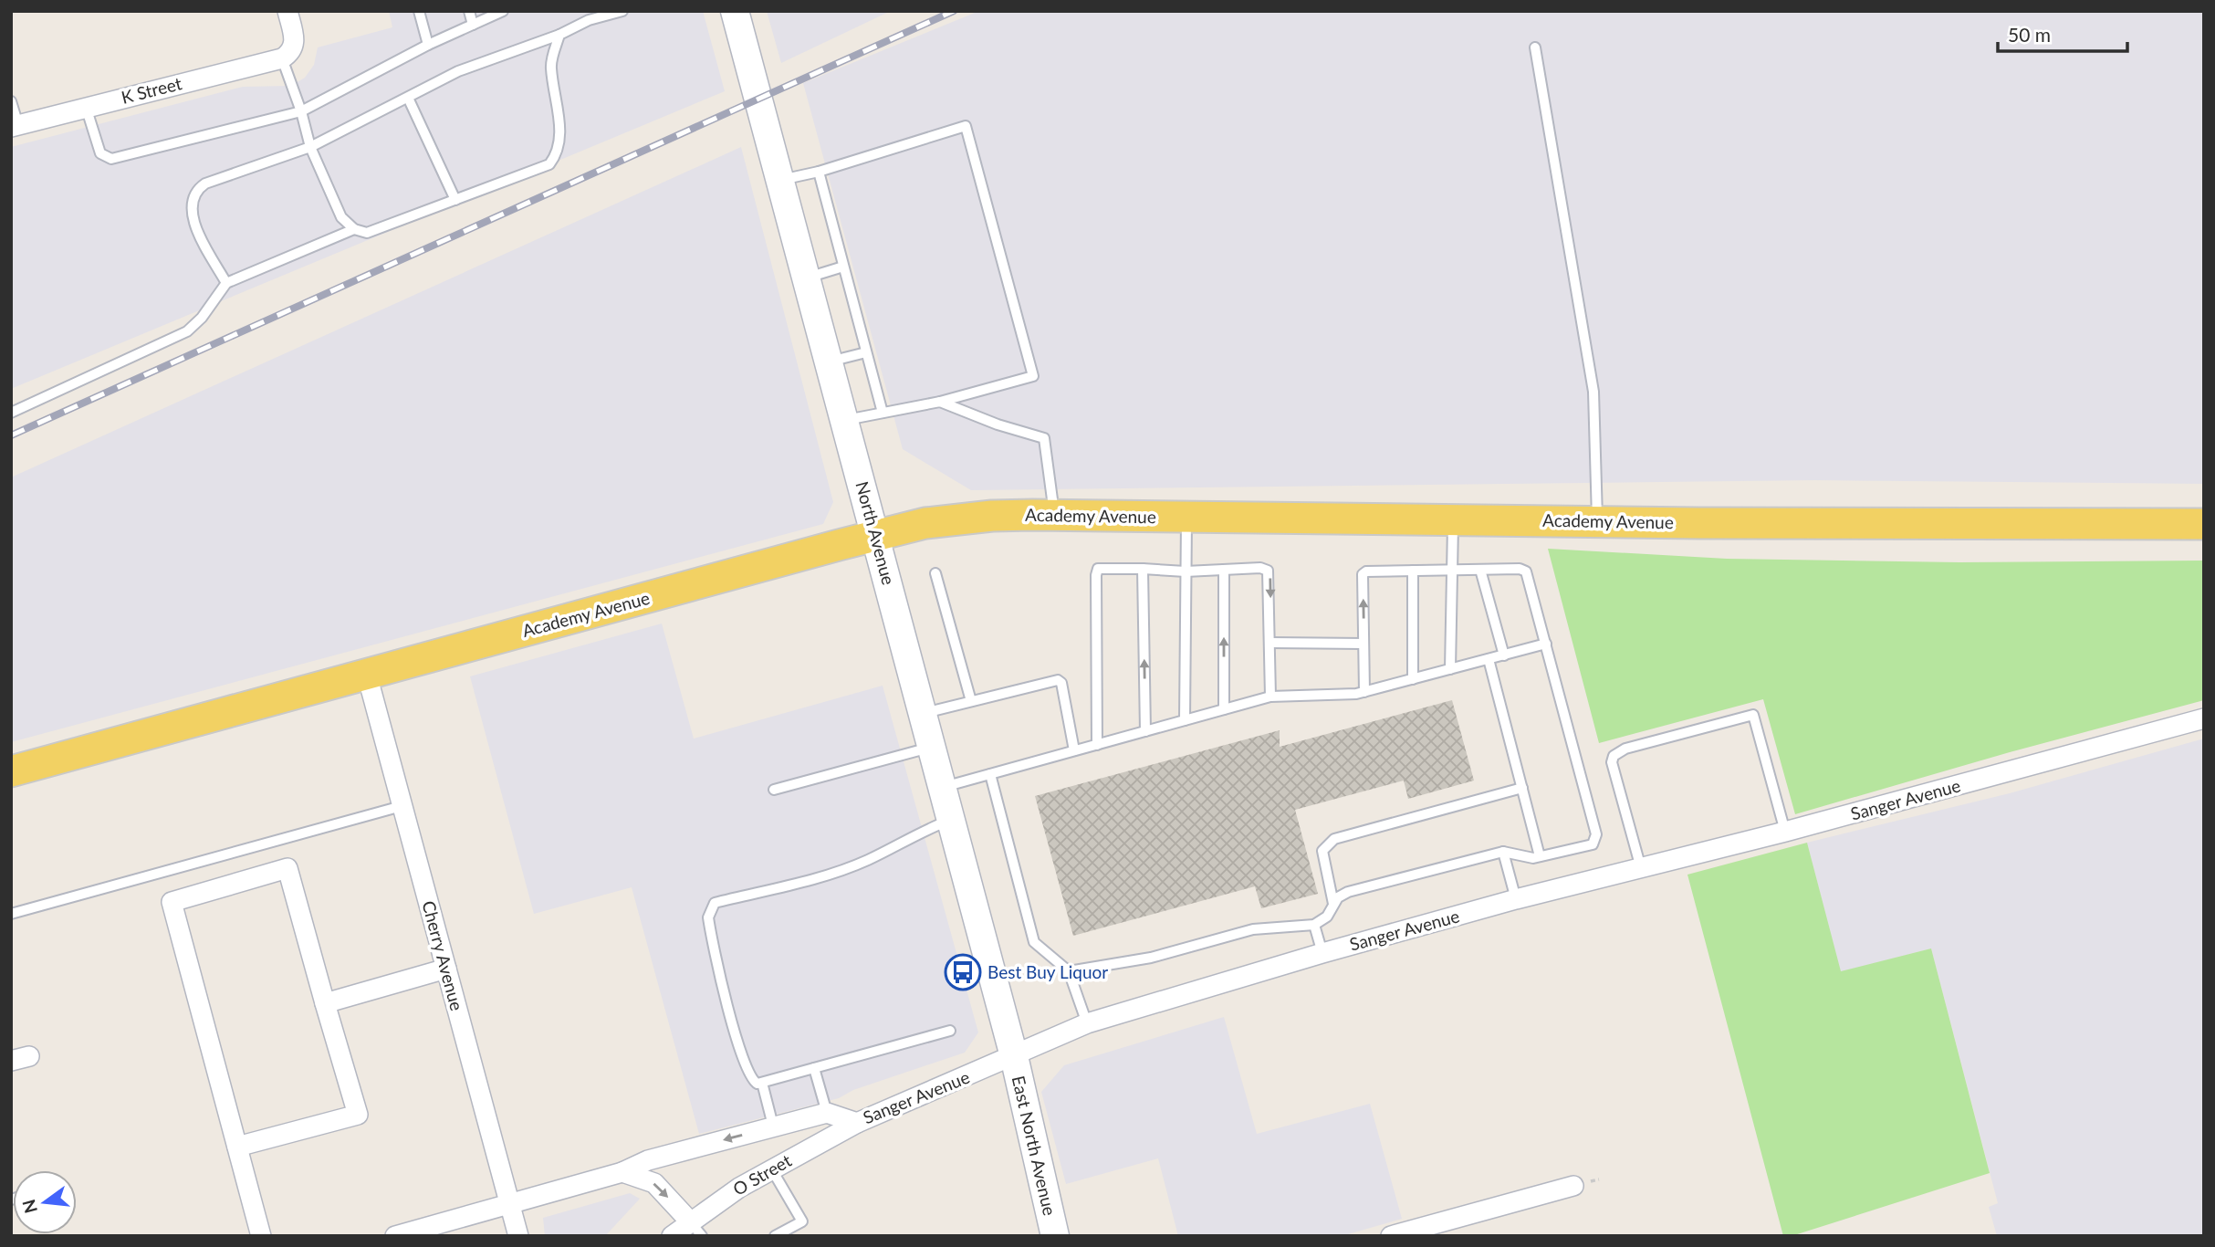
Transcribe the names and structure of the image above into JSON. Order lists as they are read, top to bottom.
{
  "streets": {
    "main road": ["Academy Avenue"],
    "street": [
      "K Street",
      "North Avenue",
      "Sanger Avenue",
      "Cherry Avenue",
      "East North Avenue",
      "O Street"
    ]
  },
  "crossings": [
    ["Academy Avenue", "North Avenue"],
    ["Academy Avenue", "Cherry Avenue"],
    ["North Avenue", "Sanger Avenue"],
    ["North Avenue", "East North Avenue"],
    ["Sanger Avenue", "East North Avenue"],
    ["Sanger Avenue", "O Street"]
  ],
  "places": {
    "bus stop": ["Best Buy Liquor"]
  },
  "scale_bar": "50 m",
  "north": "left"
}
